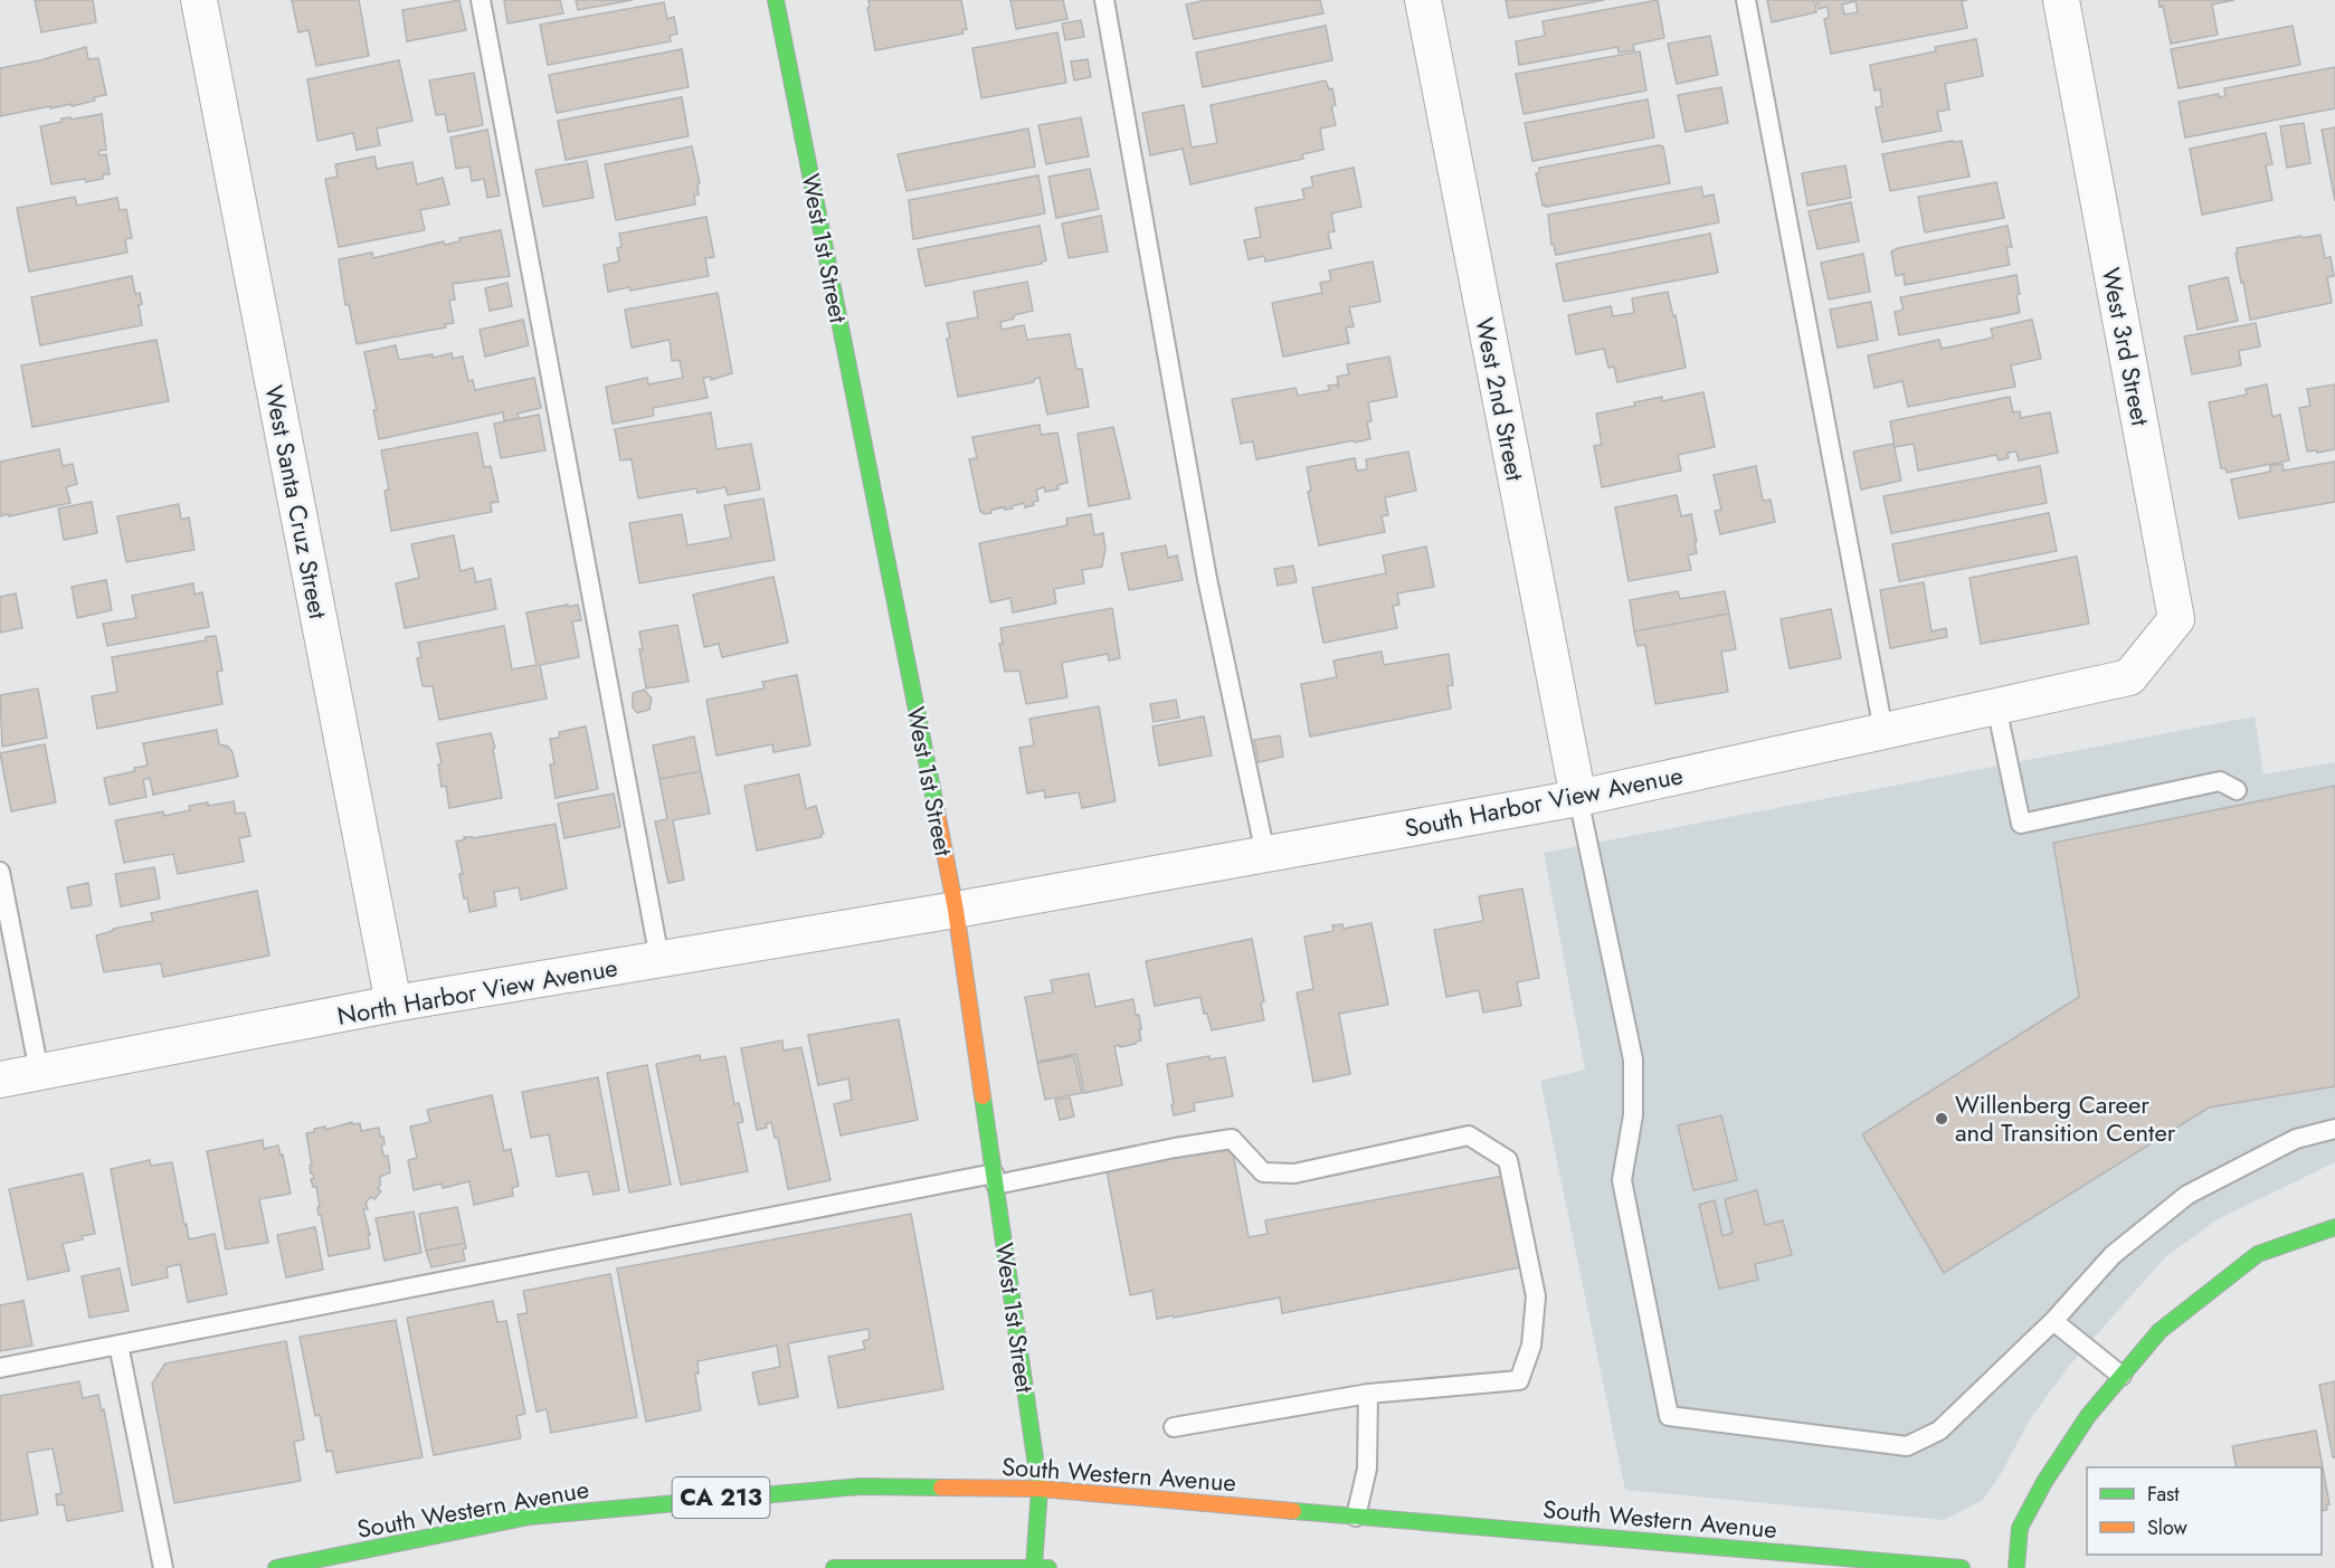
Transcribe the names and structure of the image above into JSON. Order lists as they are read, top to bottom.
{
  "streets": {
    "main road": ["West 1st Street", "South Western Avenue", "CA 213"],
    "street": [
      "West 3rd Street",
      "West 2nd Street",
      "West Santa Cruz Street",
      "South Harbor View Avenue",
      "North Harbor View Avenue"
    ]
  },
  "crossings": [
    ["West 1st Street", "South Harbor View Avenue"],
    ["West 1st Street", "North Harbor View Avenue"],
    ["West 1st Street", "South Western Avenue"],
    ["West 3rd Street", "South Harbor View Avenue"],
    ["West 2nd Street", "South Harbor View Avenue"],
    ["West Santa Cruz Street", "North Harbor View Avenue"],
    ["South Harbor View Avenue", "North Harbor View Avenue"]
  ],
  "places": ["Willenberg Career and Transition Center"],
  "legend": ["Fast", "Slow"]
}
